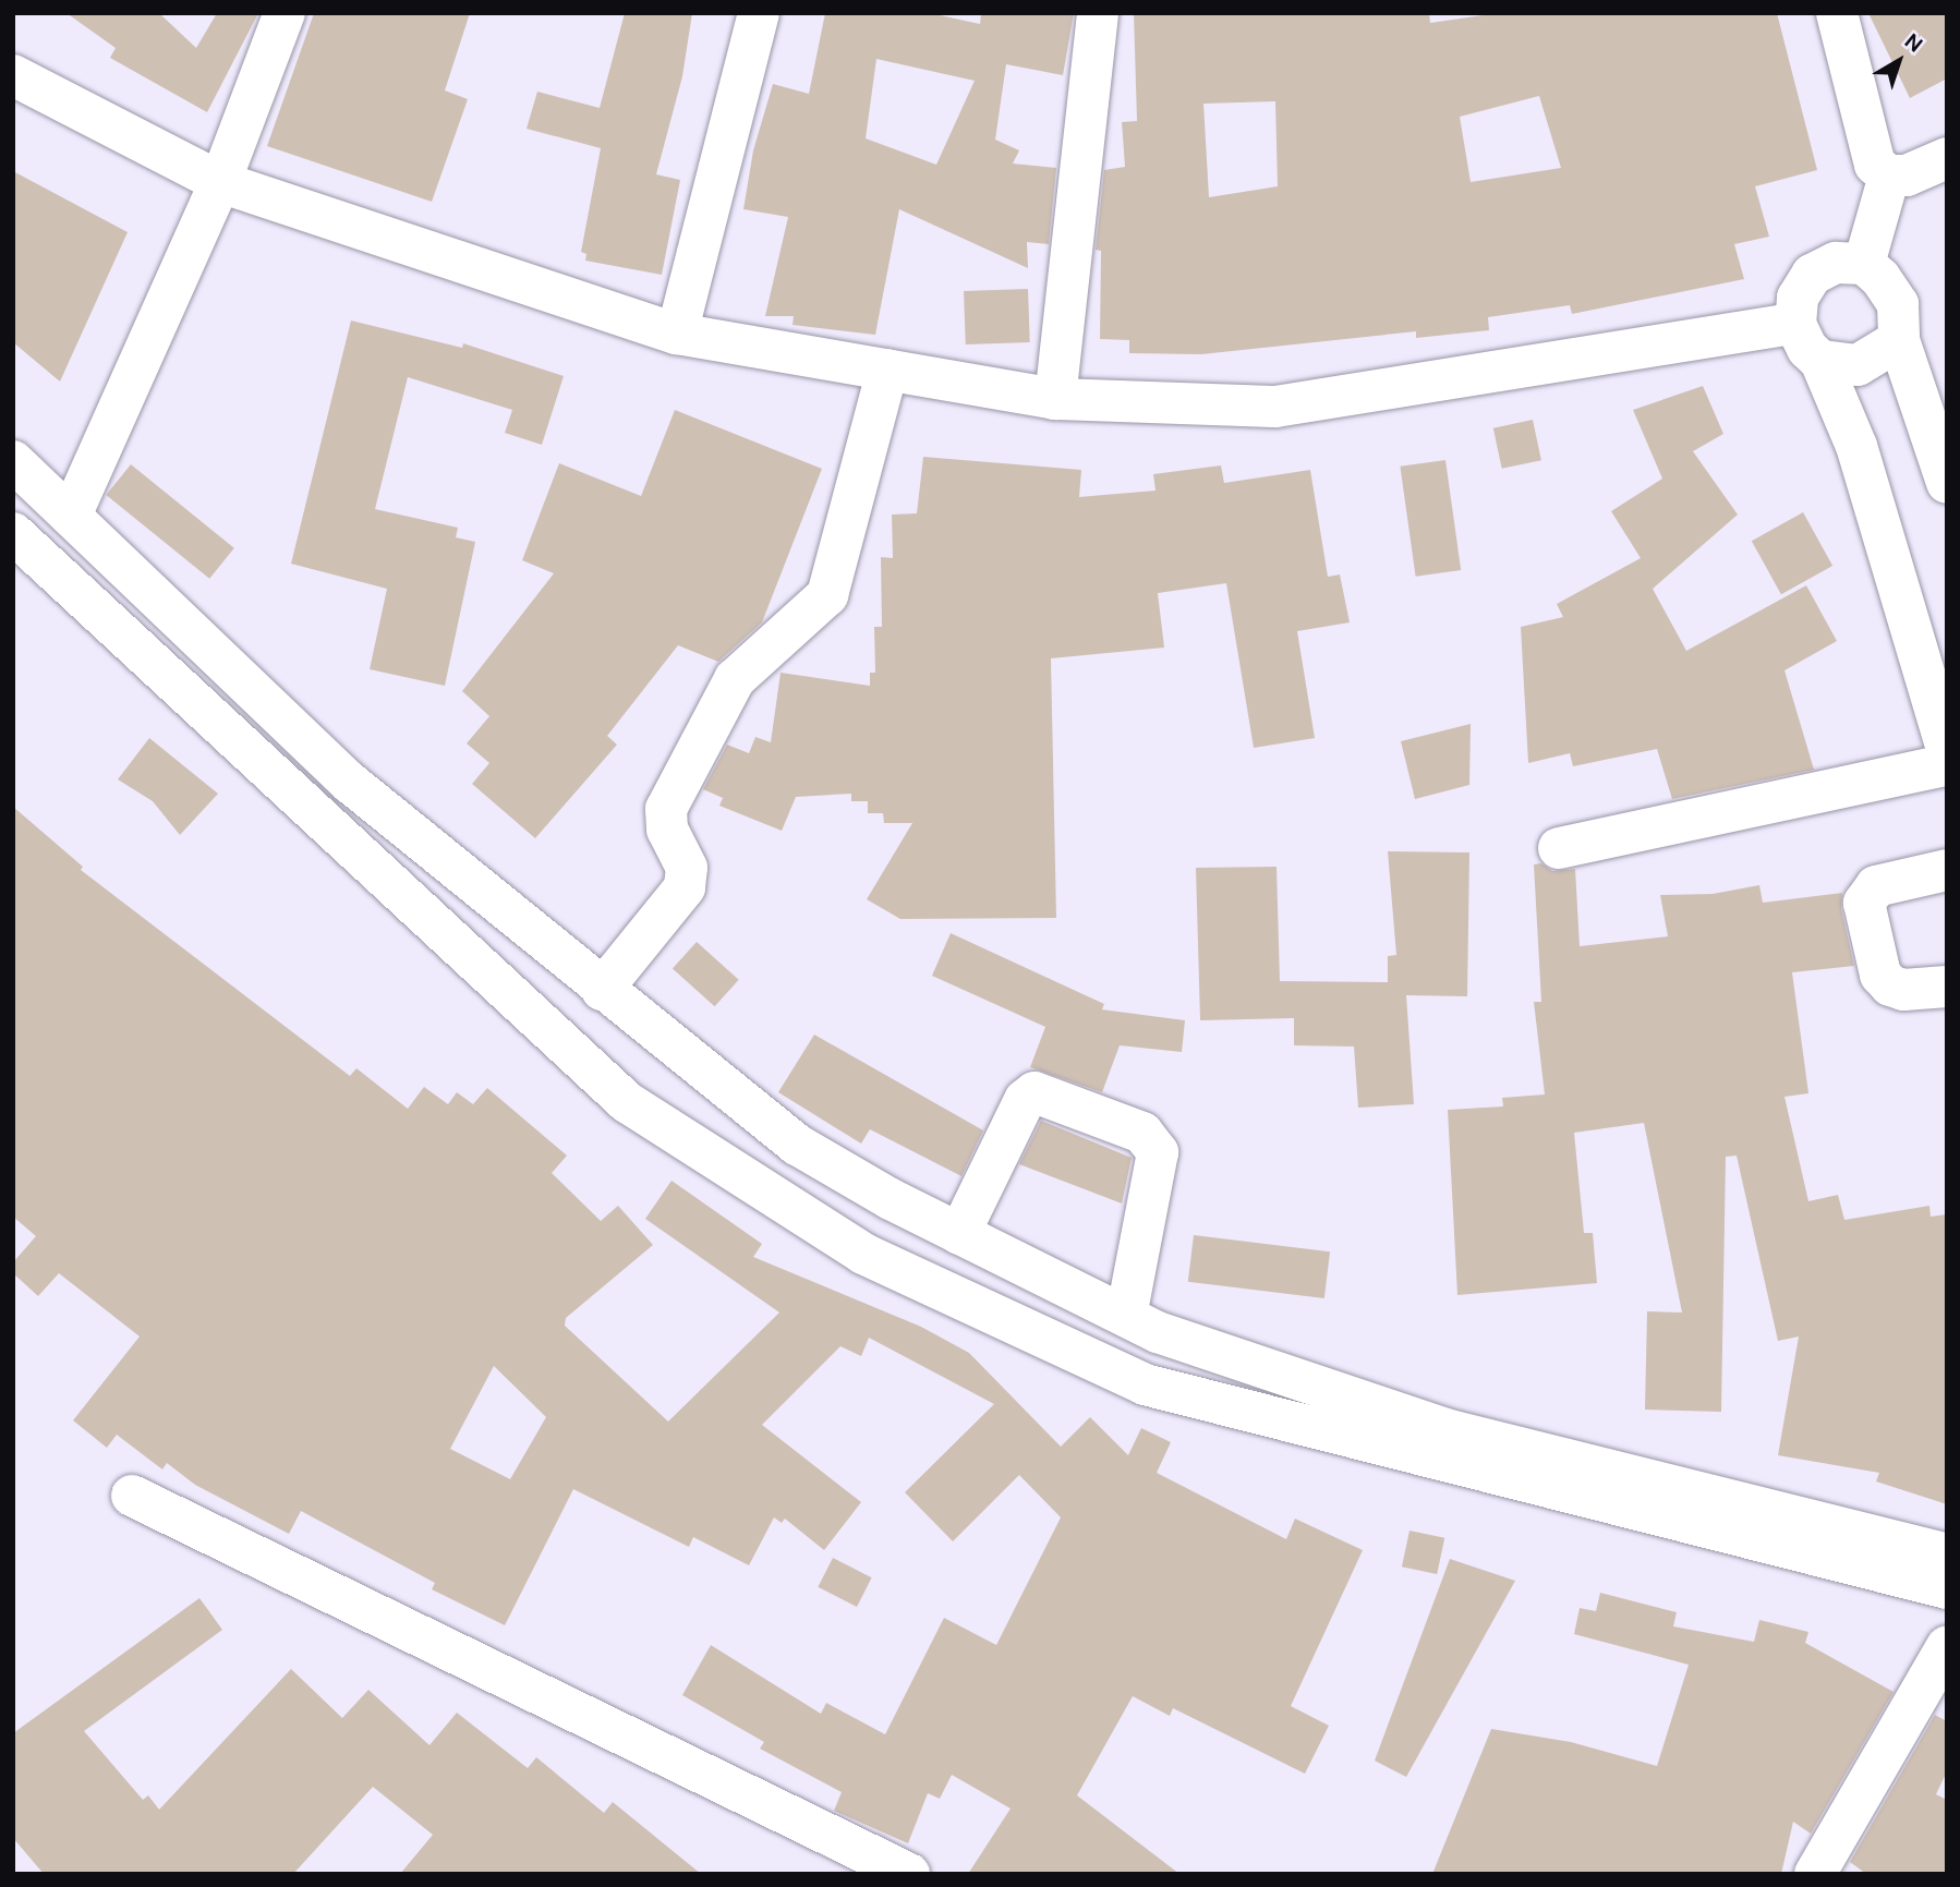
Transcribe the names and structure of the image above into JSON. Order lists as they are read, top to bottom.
{
  "north": "top right"
}
